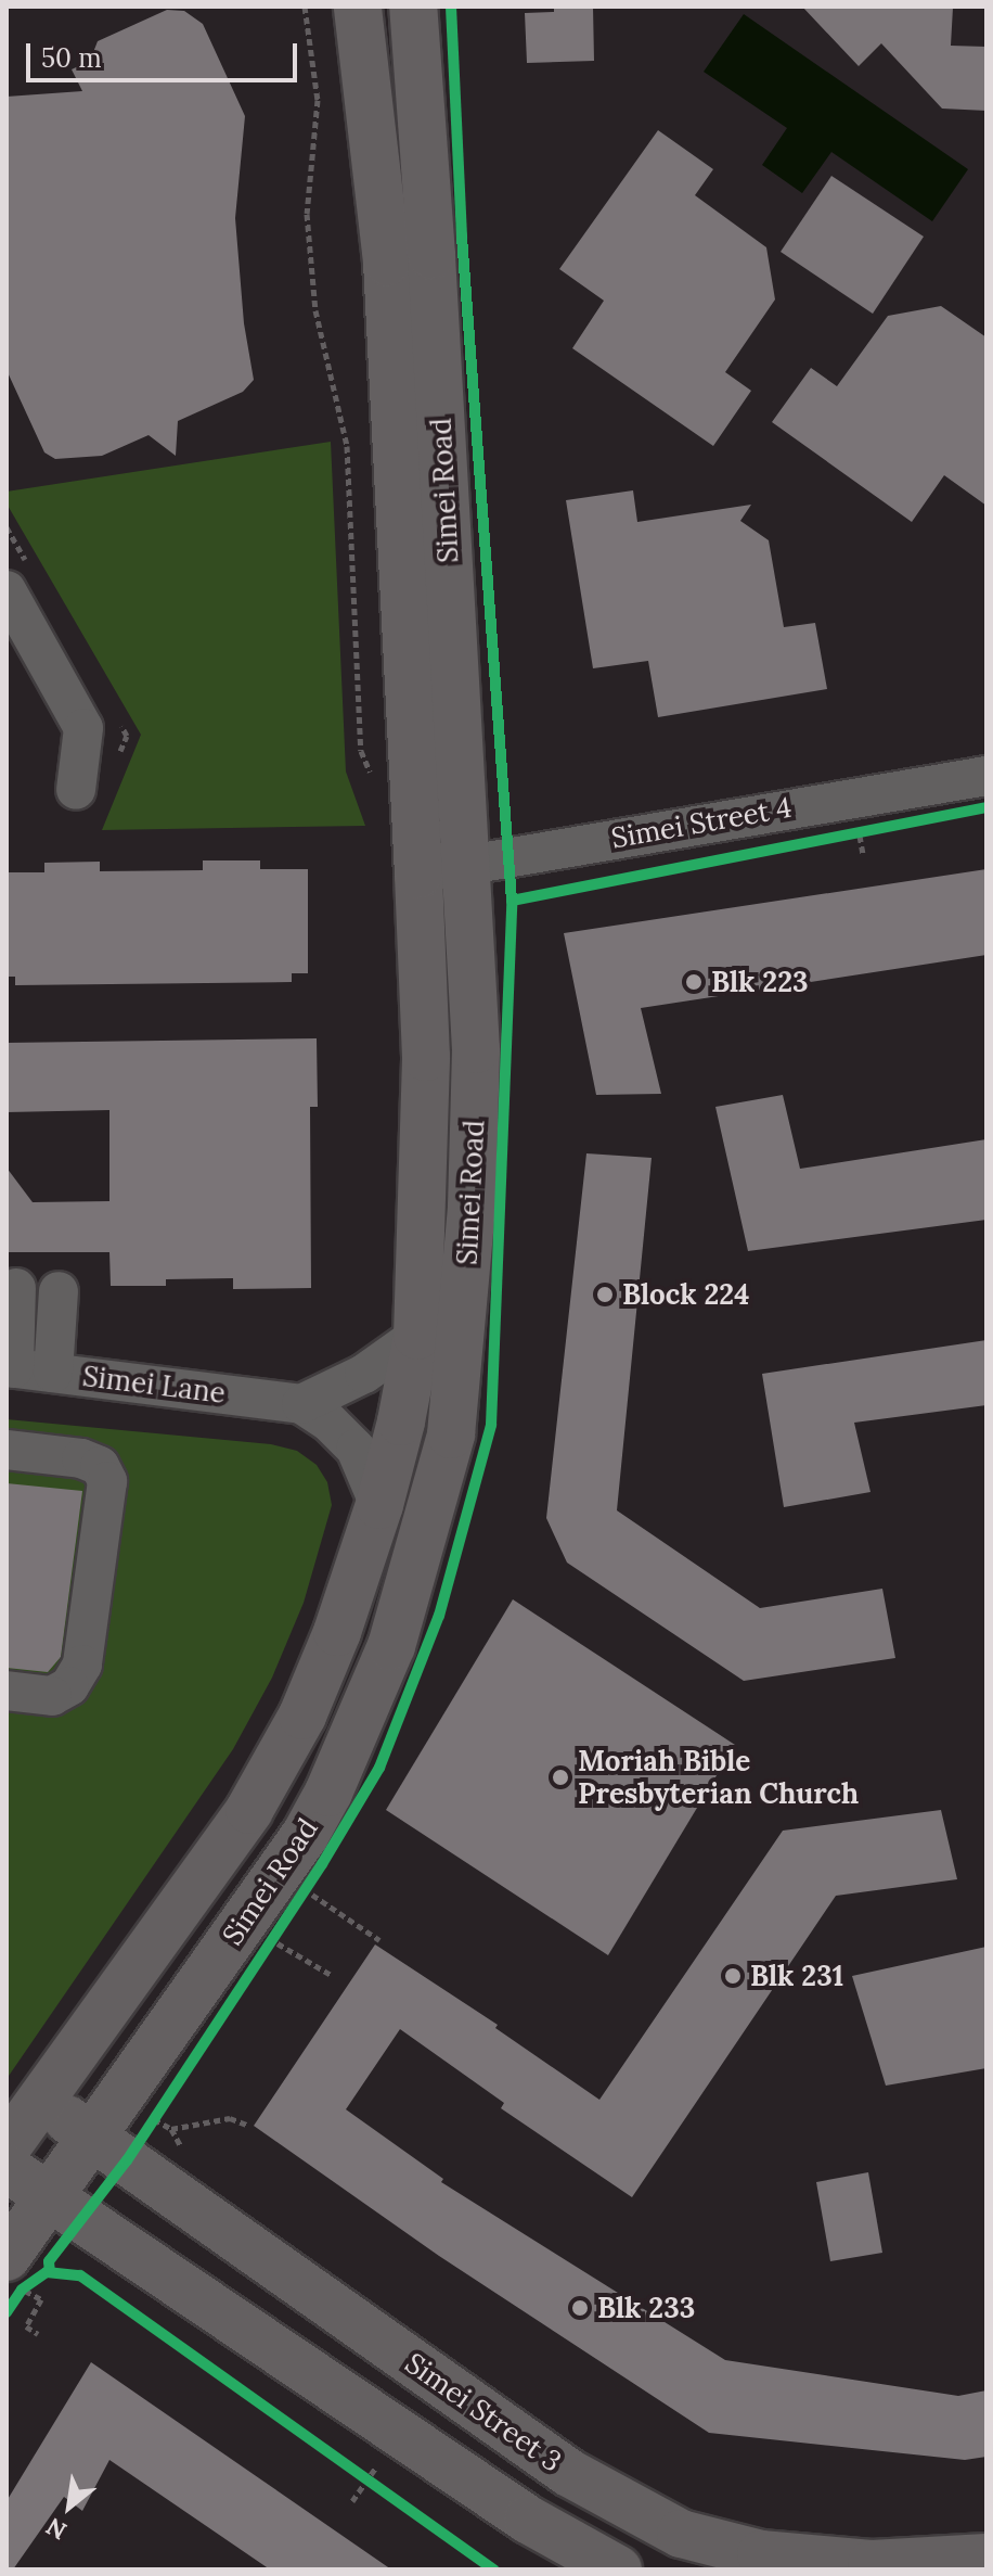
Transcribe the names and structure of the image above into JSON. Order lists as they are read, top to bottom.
{
  "streets": {
    "main road": ["Simei Road", "Simei Street 3"],
    "street": ["Simei Street 4", "Simei Lane"]
  },
  "crossings": [
    ["Simei Road", "Simei Street 4"],
    ["Simei Road", "Simei Lane"],
    ["Simei Road", "Simei Street 3"]
  ],
  "places": [
    "Blk 223",
    "Block 224",
    "Moriah Bible Presbyterian Church",
    "Blk 231",
    "Blk 233"
  ],
  "scale_bar": "50 m",
  "north": "bottom left"
}
